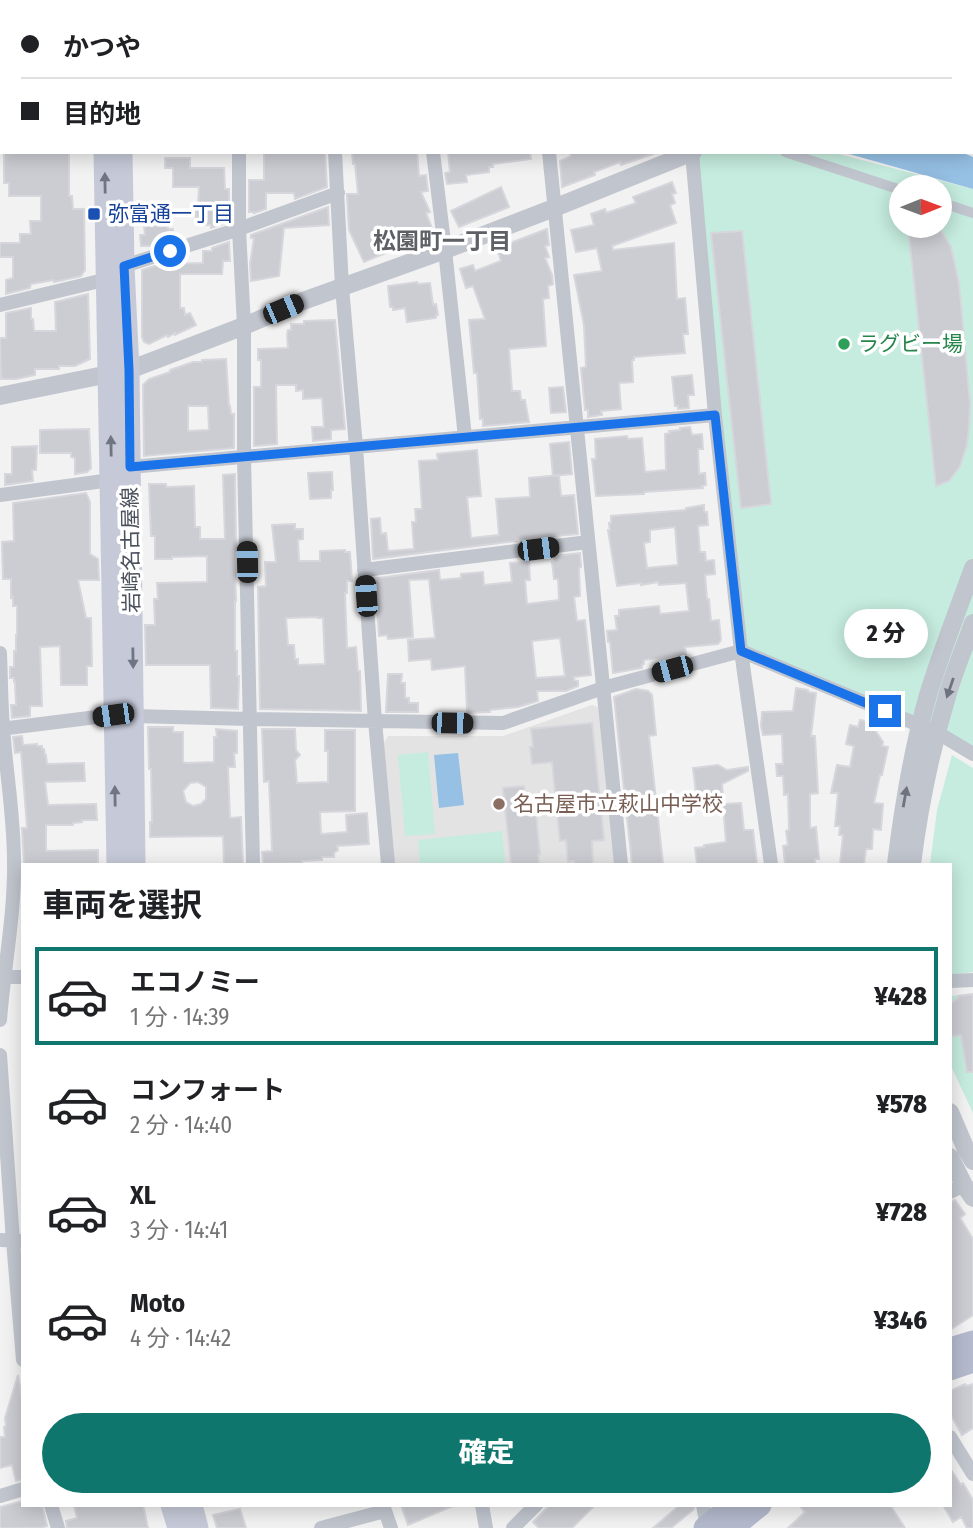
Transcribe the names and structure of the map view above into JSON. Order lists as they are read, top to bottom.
{
  "streets": {
    "main road": ["岩崎名古屋線"]
  },
  "districts": ["松園町一丁目"],
  "places": {
    "transit": ["弥富通一丁目"],
    "other": ["ラグビー場", "名古屋市立萩山中学校"]
  },
  "north": "right",
  "page": {
    "banner": ["かつや", "目的地"],
    "bubble": "2 分",
    "heading": "車両を選択",
    "list": [
      {
        "name": "エコノミー",
        "note": "1 分 · 14:39",
        "value": "¥428"
      },
      {
        "name": "コンフォート",
        "note": "2 分 · 14:40",
        "value": "¥578"
      },
      {
        "name": "XL",
        "note": "3 分 · 14:41",
        "value": "¥728"
      },
      {
        "name": "Moto",
        "note": "4 分 · 14:42",
        "value": "¥346"
      }
    ],
    "buttons": "確定"
  }
}
